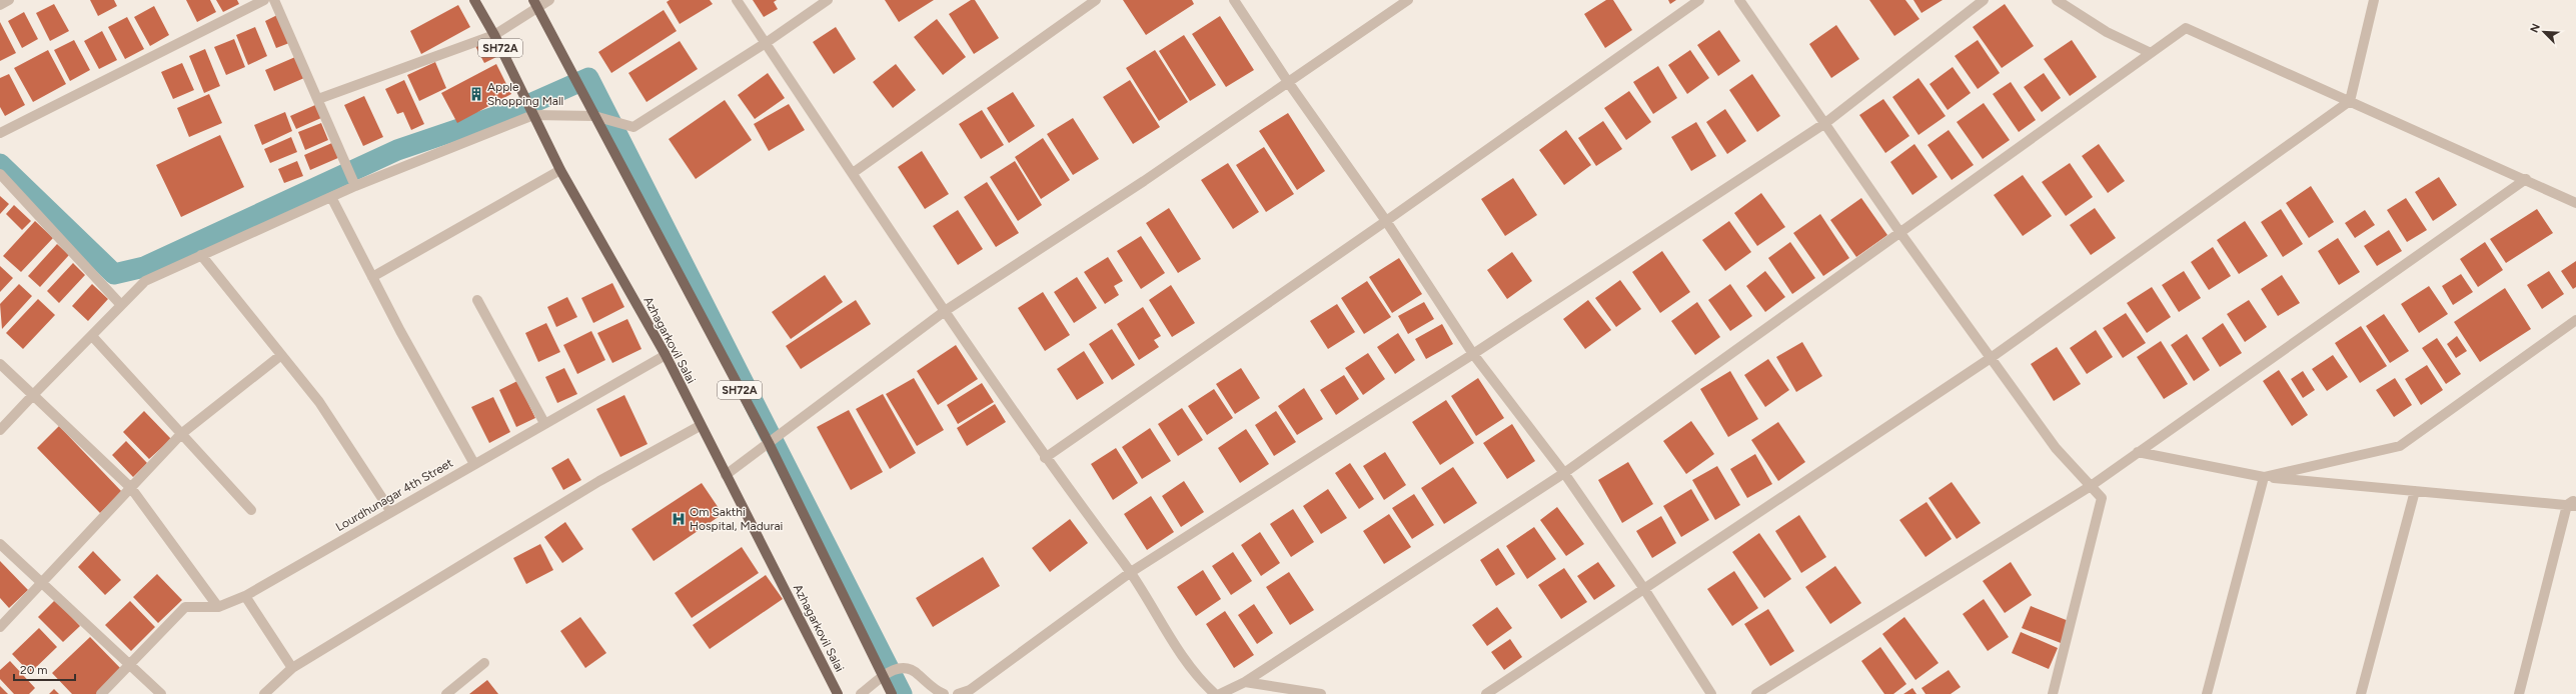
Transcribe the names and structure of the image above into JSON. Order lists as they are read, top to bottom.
{
  "streets": {
    "main road": ["SH72A", "Azhagarkovil Salai"],
    "street": ["Lourdhunagar 4th Street"]
  },
  "crossings": [
    ["Azhagarkovil Salai", "Lourdhunagar 4th Street"]
  ],
  "places": {
    "building": ["Apple Shopping Mall"],
    "hospital": ["Om Sakthi Hospital, Madurai"]
  },
  "scale_bar": "20 m",
  "north": "top left"
}
